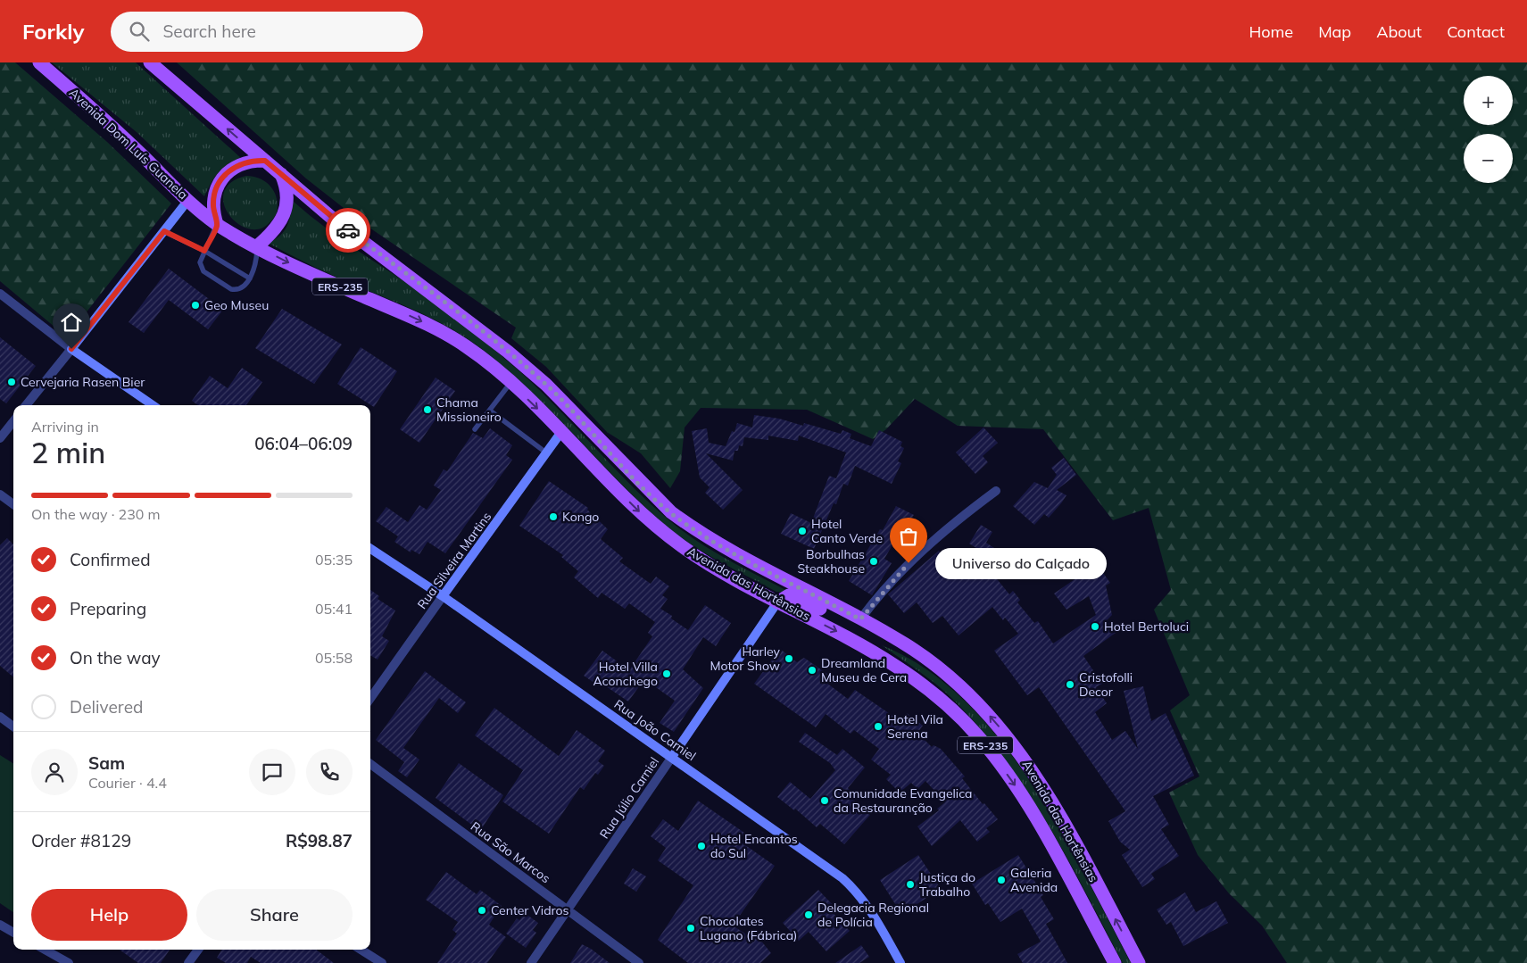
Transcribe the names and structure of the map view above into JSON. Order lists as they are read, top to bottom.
{
  "streets": {
    "main road": ["Avenida Dom Luís Guanela", "ERS-235", "Avenida das Hortênsias"],
    "street": [
      "Rua Silveira Martins",
      "Rua João Carniel",
      "Rua Júlio Carniel",
      "Rua São Marcos"
    ]
  },
  "crossings": [
    ["Avenida Dom Luís Guanela", "ERS-235"],
    ["Avenida Dom Luís Guanela", "Avenida das Hortênsias"],
    ["ERS-235", "Avenida das Hortênsias"],
    ["Rua Silveira Martins", "Avenida das Hortênsias"],
    ["Rua Silveira Martins", "Rua João Carniel"],
    ["Avenida das Hortênsias", "Rua Júlio Carniel"],
    ["Rua João Carniel", "Rua Júlio Carniel"],
    ["Rua Júlio Carniel", "Rua São Marcos"]
  ],
  "places": [
    "Geo Museu",
    "Cervejaria Rasen Bier",
    "Chama Missioneiro",
    "Kongo",
    "Hotel Canto Verde",
    "Borbulhas Steakhouse",
    "Universo do Calçado",
    "Hotel Bertoluci",
    "Harley Motor Show",
    "Dreamland Museu de Cera",
    "Hotel Villa Aconchego",
    "Cristofolli Decor",
    "Hotel Vila Serena",
    "Comunidade Evangelica da Restauranção",
    "Hotel Encantos do Sul",
    "Galeria Avenida",
    "Justiça do Trabalho",
    "Center Vidros",
    "Delegacia Regional de Polícia",
    "Chocolates Lugano (Fábrica)"
  ],
  "page": {
    "header": "Forkly",
    "search": "Search here",
    "nav": [
      "Home",
      "Map",
      "About",
      "Contact"
    ],
    "map_buttons": ["+", "−"],
    "heading": ["2 min", "Arriving in", "06:04–06:09"],
    "panel": [
      "Sam",
      "Courier · 4.4",
      "Order #8129",
      "R$98.87"
    ],
    "bar": "On the way · 230 m",
    "list": [
      ["Confirmed", "05:35"],
      ["Preparing", "05:41"],
      ["On the way", "05:58"],
      "Delivered"
    ],
    "bubble": "Universo do Calçado",
    "buttons": ["Help", "Share"]
  }
}
